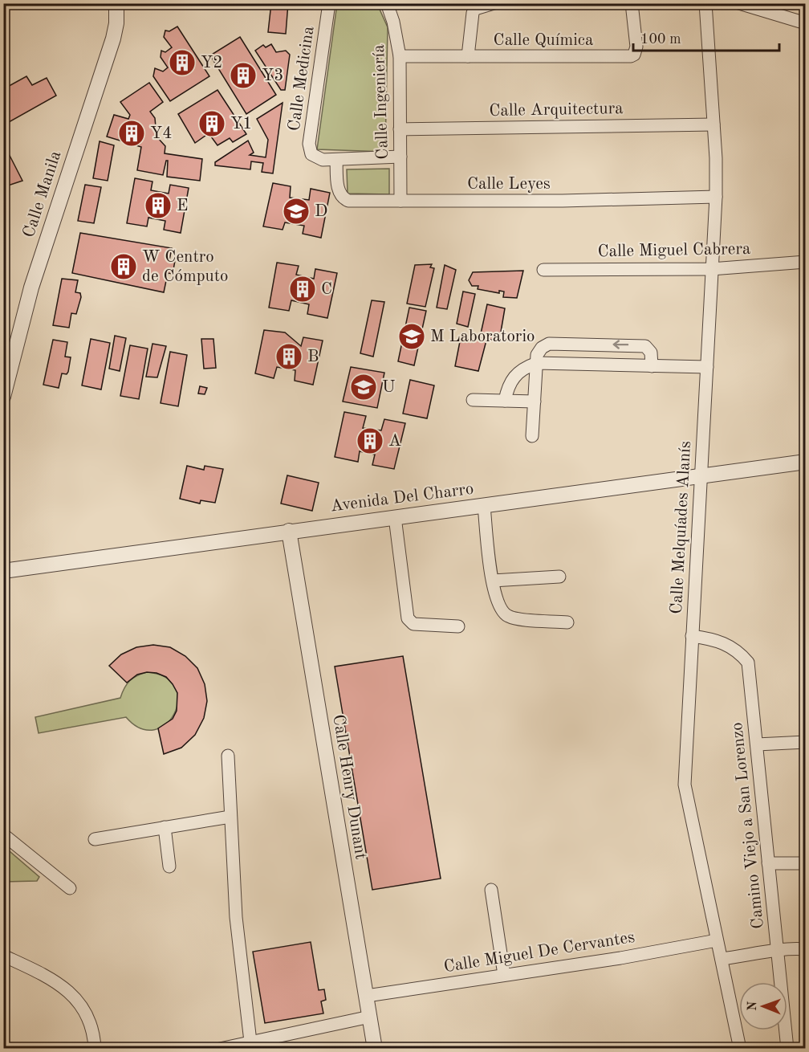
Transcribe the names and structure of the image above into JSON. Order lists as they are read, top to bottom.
{
  "streets": {
    "street": [
      "Calle Química",
      "Calle Medicina",
      "Calle Ingeniería",
      "Calle Arquitectura",
      "Calle Leyes",
      "Calle Manila",
      "Calle Miguel Cabrera",
      "Avenida Del Charro",
      "Calle Melquíades Alanís",
      "Calle Henry Dunant",
      "Camino Viejo a San Lorenzo",
      "Calle Miguel De Cervantes"
    ]
  },
  "crossings": [
    ["Calle Química", "Calle Ingeniería"],
    ["Calle Medicina", "Calle Ingeniería"],
    ["Calle Medicina", "Calle Leyes"],
    ["Calle Ingeniería", "Calle Arquitectura"],
    ["Calle Ingeniería", "Calle Leyes"],
    ["Calle Arquitectura", "Calle Melquíades Alanís"],
    ["Calle Leyes", "Calle Melquíades Alanís"],
    ["Calle Miguel Cabrera", "Calle Melquíades Alanís"],
    ["Avenida Del Charro", "Calle Melquíades Alanís"],
    ["Avenida Del Charro", "Calle Henry Dunant"],
    ["Calle Melquíades Alanís", "Camino Viejo a San Lorenzo"],
    ["Calle Melquíades Alanís", "Calle Miguel De Cervantes"],
    ["Calle Henry Dunant", "Calle Miguel De Cervantes"]
  ],
  "places": {
    "building": [
      "Y2",
      "Y3",
      "Y1",
      "Y4",
      "E",
      "W Centro de Cómputo",
      "C",
      "B",
      "A"
    ],
    "school or university": ["D", "M Laboratorio", "U"]
  },
  "scale_bar": "100 m",
  "north": "left"
}
